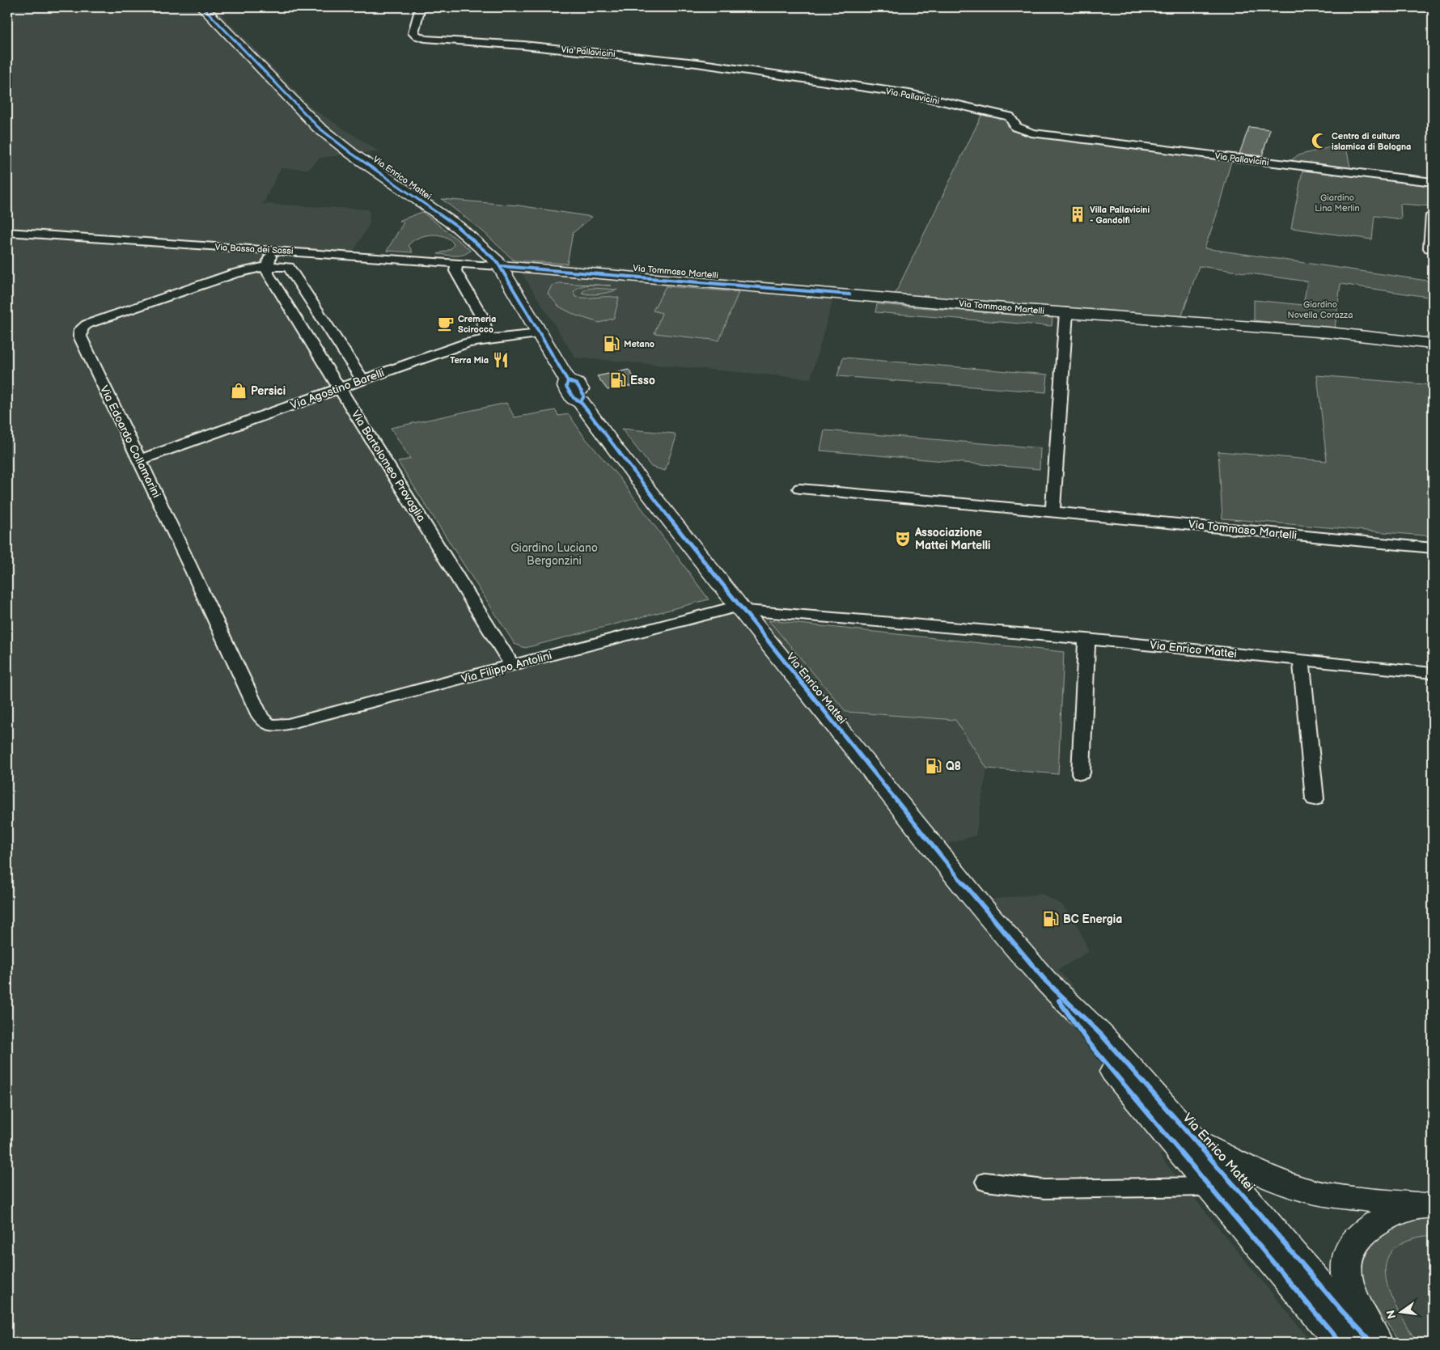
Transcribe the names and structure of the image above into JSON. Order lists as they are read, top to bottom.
{
  "streets": {
    "main road": ["Via Enrico Mattei", "Via Tommaso Martelli"],
    "street": [
      "Via Pallavicini",
      "Via Bassa dei Sassi",
      "Via Agostino Barelli",
      "Via Edoardo Collamarini",
      "Via Bartolomeo Provaglia",
      "Via Filippo Antolini"
    ]
  },
  "crossings": [
    ["Via Enrico Mattei", "Via Bassa dei Sassi"],
    ["Via Enrico Mattei", "Via Tommaso Martelli"],
    ["Via Enrico Mattei", "Via Agostino Barelli"],
    ["Via Enrico Mattei", "Via Filippo Antolini"],
    ["Via Bassa dei Sassi", "Via Tommaso Martelli"],
    ["Via Agostino Barelli", "Via Edoardo Collamarini"],
    ["Via Agostino Barelli", "Via Bartolomeo Provaglia"],
    ["Via Edoardo Collamarini", "Via Bartolomeo Provaglia"],
    ["Via Edoardo Collamarini", "Via Filippo Antolini"],
    ["Via Bartolomeo Provaglia", "Via Filippo Antolini"]
  ],
  "parks": ["Giardino Lina Merlin", "Giardino Novella Corazza", "Giardino Luciano Bergonzini"],
  "places": {
    "mosque": ["Centro di cultura islamica di Bologna"],
    "building": ["Villa Pallavicini - Gandolfi"],
    "cafe": ["Cremeria Scirocco"],
    "fuel station": [
      "Metano",
      "Esso",
      "Q8",
      "BC Energia"
    ],
    "restaurant": ["Terra Mia"],
    "shop": ["Persici"],
    "theatre": ["Associazione Mattei Martelli"]
  },
  "north": "left"
}
